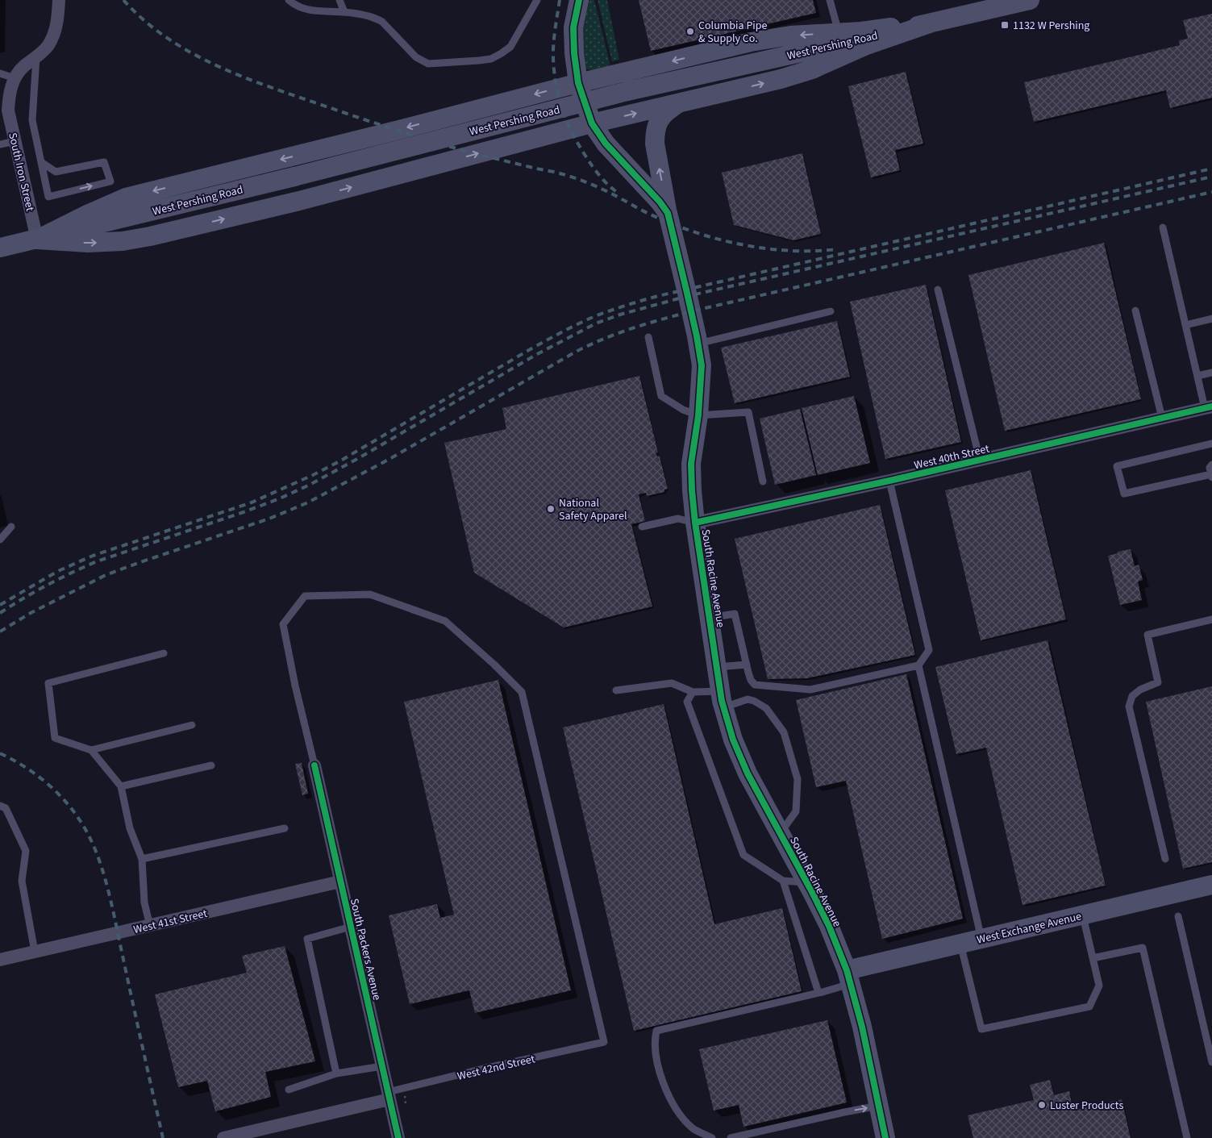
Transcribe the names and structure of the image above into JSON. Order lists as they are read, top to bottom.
{
  "streets": {
    "main road": ["West Pershing Road", "South Racine Avenue", "West Exchange Avenue"],
    "street": [
      "South Iron Street",
      "West 40th Street",
      "West 41st Street",
      "South Packers Avenue",
      "West 42nd Street"
    ]
  },
  "crossings": [
    ["West Pershing Road", "South Iron Street"],
    ["West 40th Street", "South Racine Avenue"],
    ["South Racine Avenue", "West Exchange Avenue"],
    ["West 41st Street", "South Packers Avenue"],
    ["South Packers Avenue", "West 42nd Street"]
  ],
  "places": {
    "transit": ["1132 W Pershing"],
    "other": ["Columbia Pipe & Supply Co.", "National Safety Apparel", "Luster Products"]
  }
}
